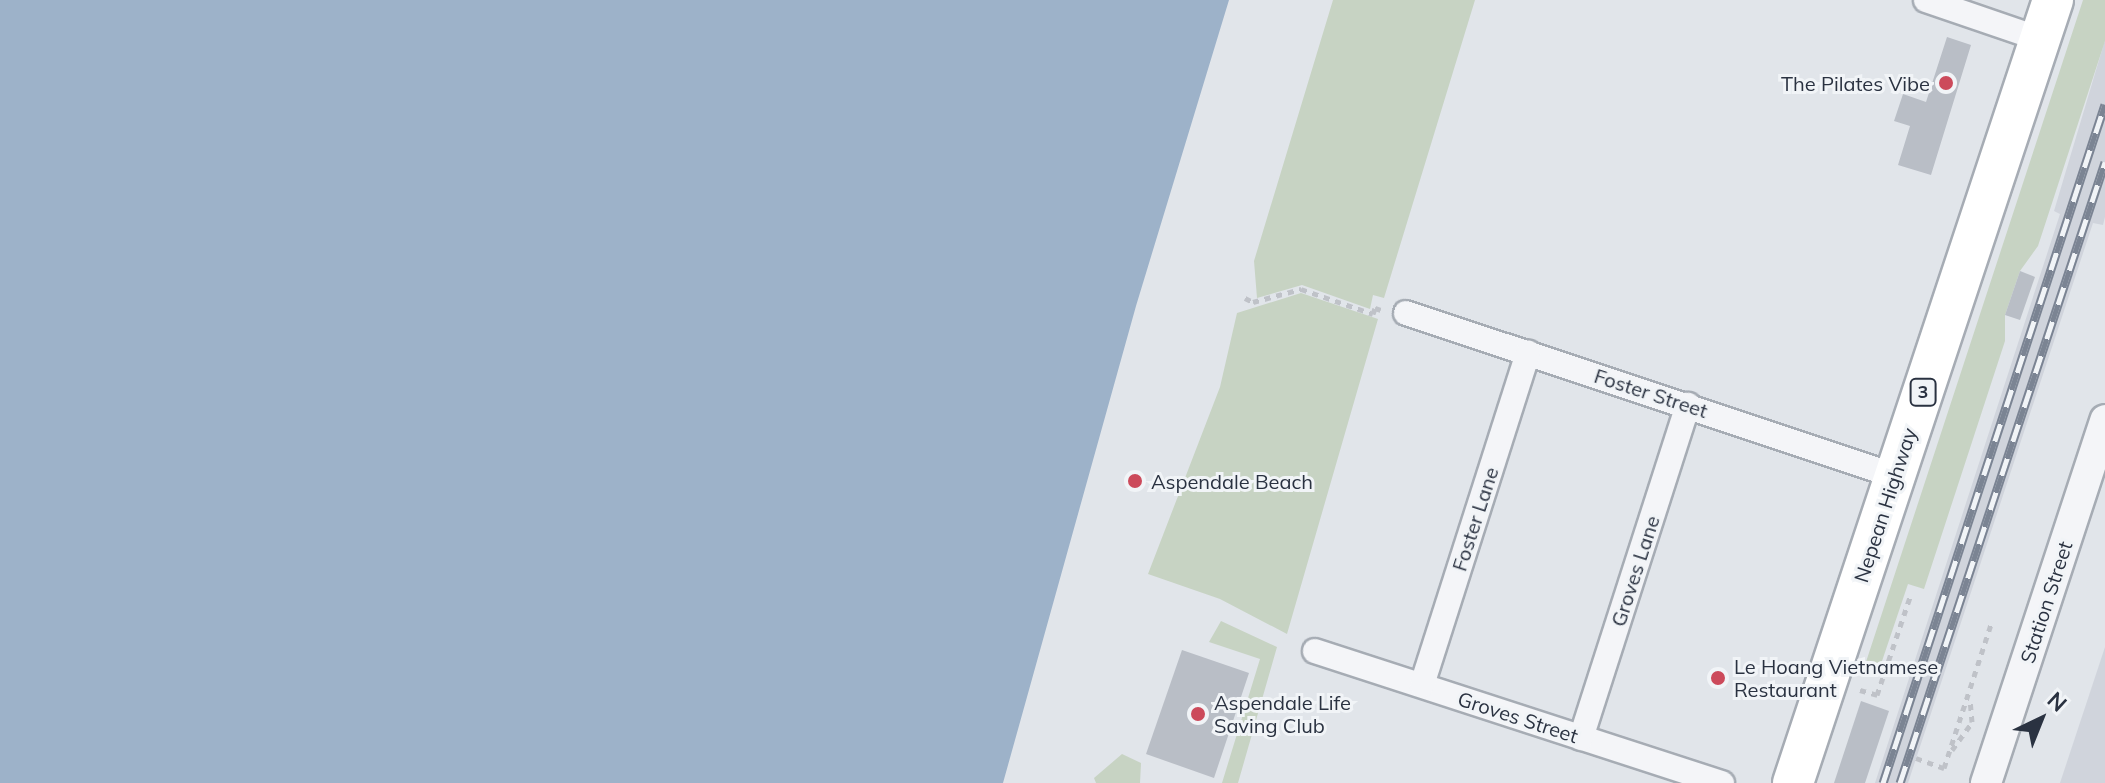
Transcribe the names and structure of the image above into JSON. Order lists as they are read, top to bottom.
{
  "streets": {
    "highway": ["3", "Nepean Highway"],
    "street": [
      "Foster Street",
      "Foster Lane",
      "Groves Lane",
      "Station Street",
      "Groves Street"
    ]
  },
  "crossings": [
    ["Foster Street", "Nepean Highway"],
    ["Foster Street", "Foster Lane"],
    ["Foster Street", "Groves Lane"],
    ["Foster Lane", "Groves Street"],
    ["Groves Lane", "Groves Street"]
  ],
  "places": [
    "The Pilates Vibe",
    "Aspendale Beach",
    "Le Hoang Vietnamese Restaurant",
    "Aspendale Life Saving Club"
  ],
  "north": "top right"
}
